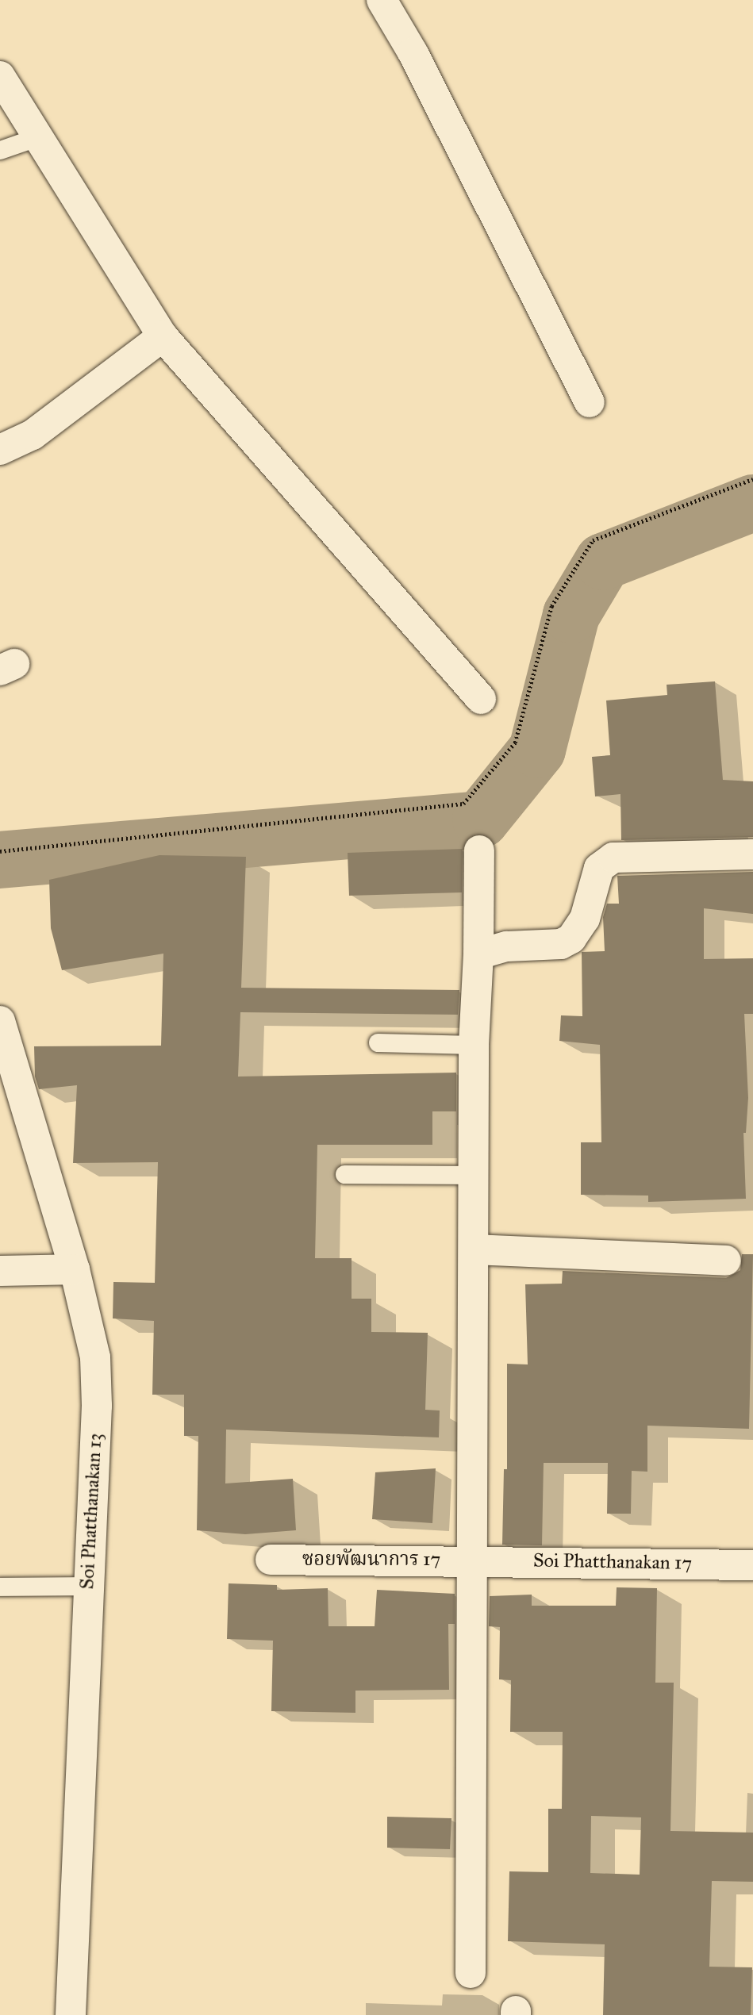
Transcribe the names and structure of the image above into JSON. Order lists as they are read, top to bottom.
{
  "streets": {
    "street": ["Soi Phatthanakan 13", "ซอยพัฒนาการ 17", "Soi Phatthanakan 17"]
  },
  "crossings": [
    ["ซอยพัฒนาการ 17", "Soi Phatthanakan 17"]
  ]
}
